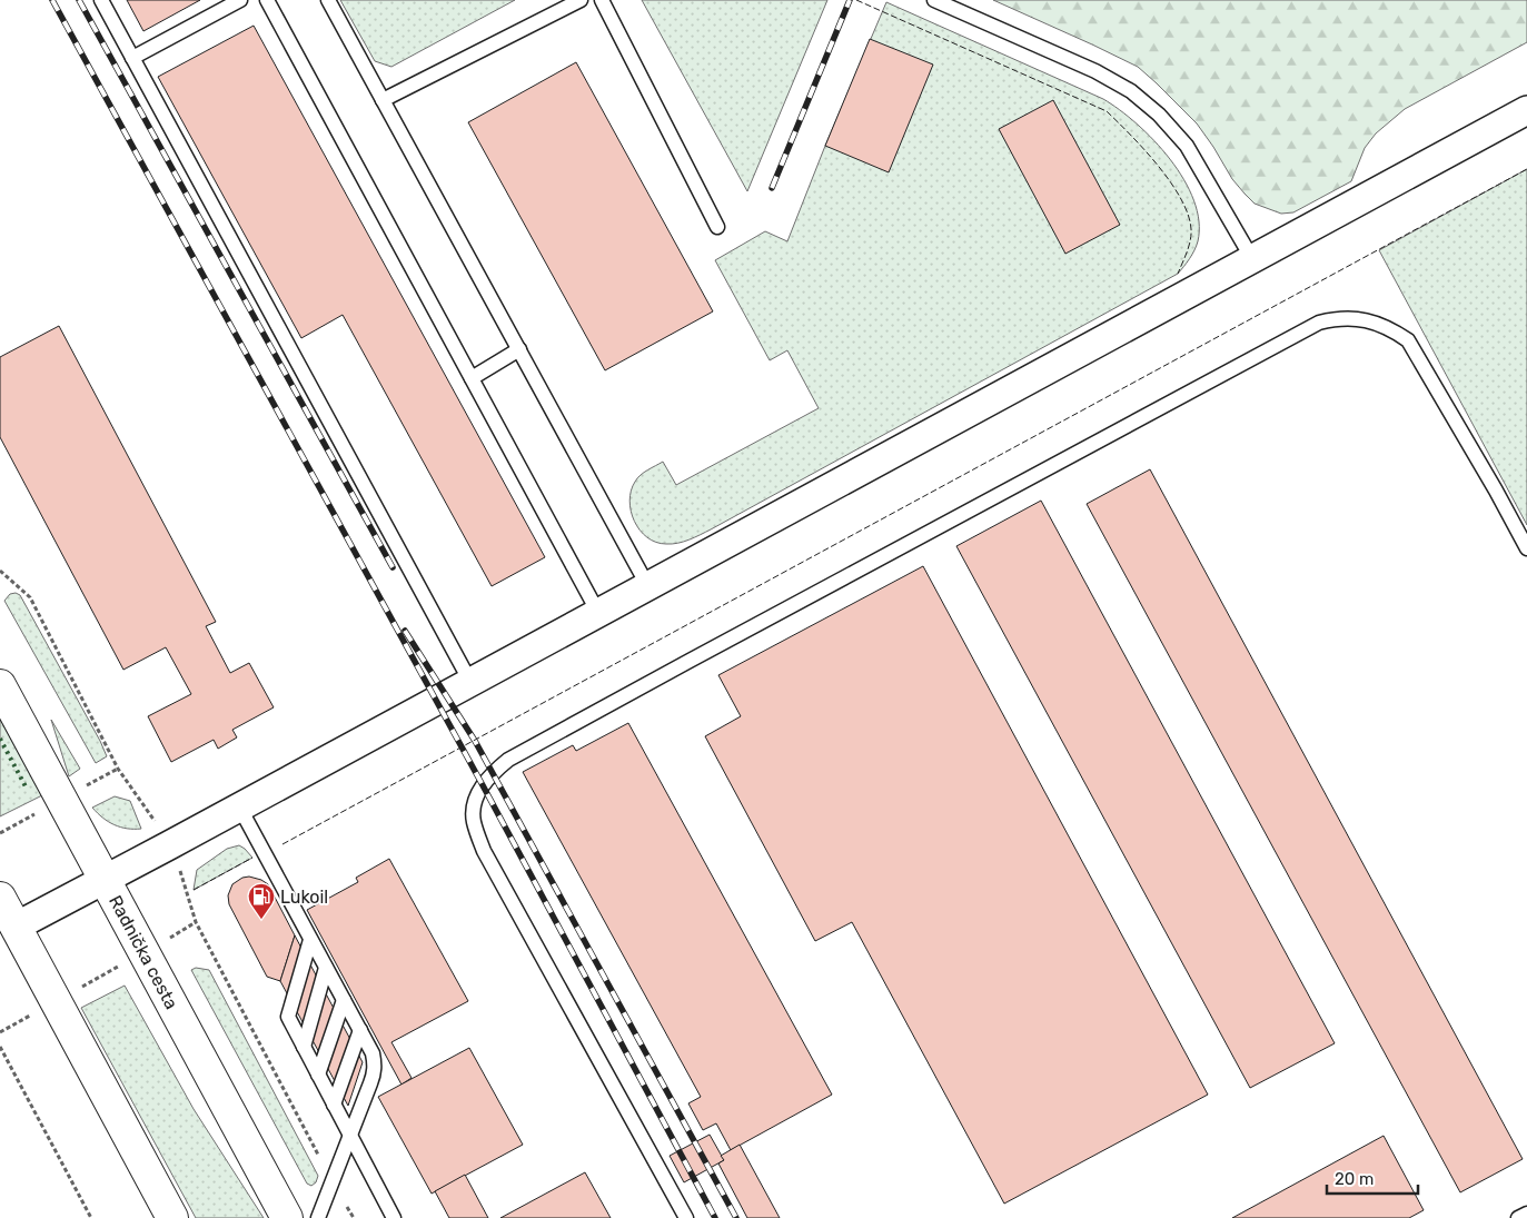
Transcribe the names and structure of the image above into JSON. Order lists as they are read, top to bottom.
{
  "streets": {
    "main road": ["Radnička cesta"]
  },
  "places": {
    "fuel station": ["Lukoil"]
  },
  "scale_bar": "20 m"
}
